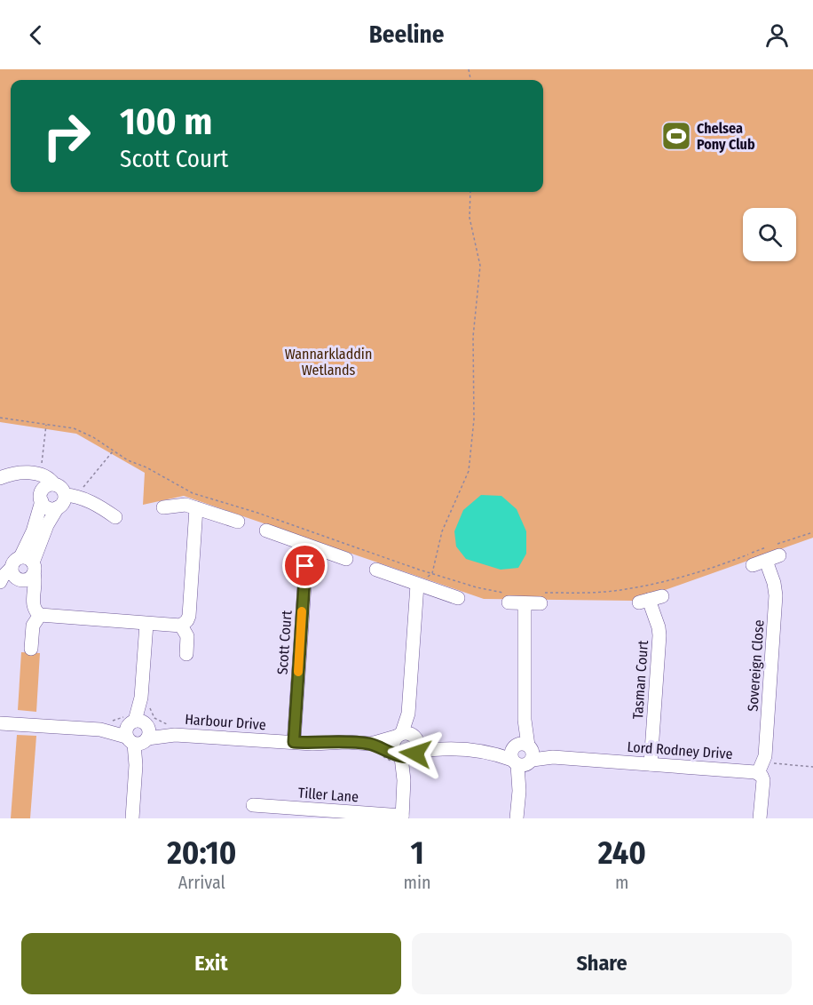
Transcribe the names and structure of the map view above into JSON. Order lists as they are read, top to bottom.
{
  "streets": {
    "street": [
      "Scott Court",
      "Sovereign Close",
      "Tasman Court",
      "Harbour Drive",
      "Lord Rodney Drive",
      "Tiller Lane"
    ]
  },
  "crossings": [
    ["Scott Court", "Harbour Drive"],
    ["Sovereign Close", "Lord Rodney Drive"],
    ["Tasman Court", "Lord Rodney Drive"],
    ["Harbour Drive", "Lord Rodney Drive"]
  ],
  "parks": ["Wannarkladdin Wetlands"],
  "places": {
    "sports": ["Chelsea Pony Club"]
  },
  "page": {
    "header": "Beeline",
    "turn": ["100 m", "Scott Court"],
    "eta": [
      "20:10",
      "Arrival",
      "1",
      "min",
      "240",
      "m"
    ],
    "buttons": ["Exit", "Share"]
  }
}
